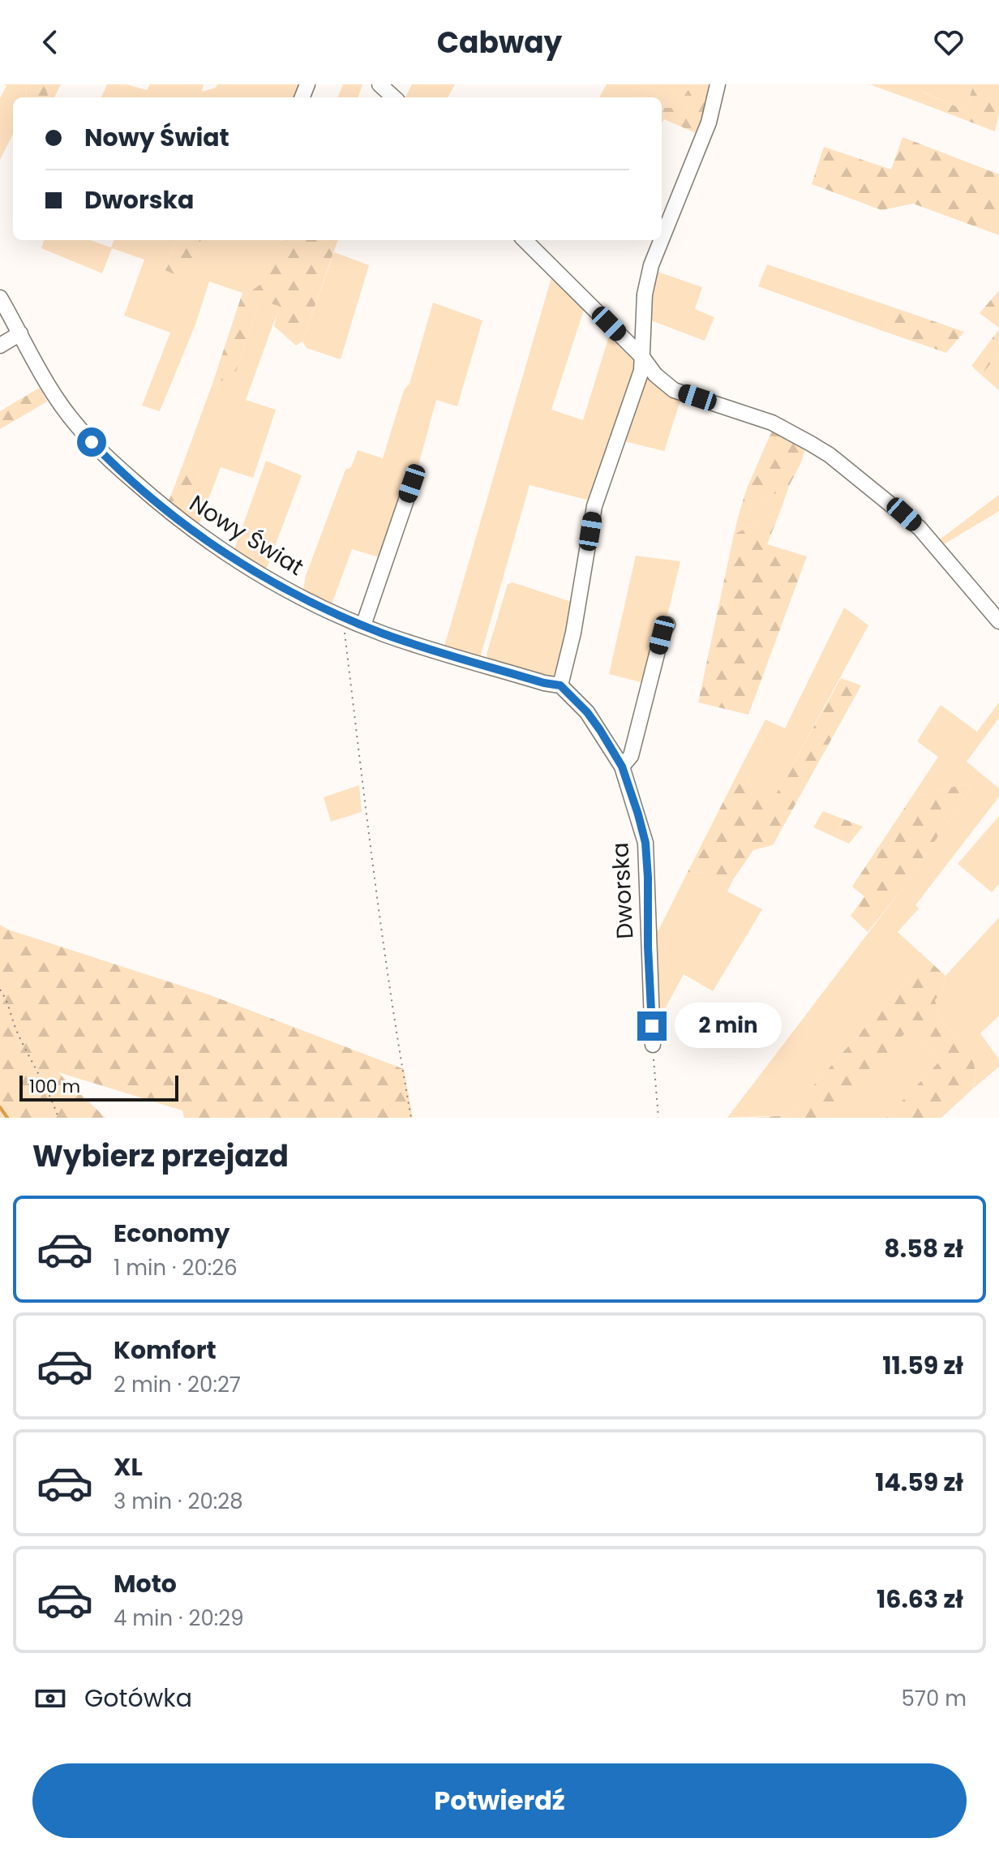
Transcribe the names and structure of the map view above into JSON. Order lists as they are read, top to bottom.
{
  "streets": {
    "street": ["Nowy Świat", "Dworska"]
  },
  "crossings": [
    ["Nowy Świat", "Dworska"]
  ],
  "scale_bar": "100 m",
  "page": {
    "header": "Cabway",
    "banner": ["Nowy Świat", "Dworska"],
    "bubble": "2 min",
    "scale": "100 m",
    "heading": "Wybierz przejazd",
    "list": [
      {
        "name": "Economy",
        "note": "1 min · 20:26",
        "value": "8.58 zł"
      },
      {
        "name": "Komfort",
        "note": "2 min · 20:27",
        "value": "11.59 zł"
      },
      {
        "name": "XL",
        "note": "3 min · 20:28",
        "value": "14.59 zł"
      },
      {
        "name": "Moto",
        "note": "4 min · 20:29",
        "value": "16.63 zł"
      }
    ],
    "pay": ["Gotówka", "570 m"],
    "buttons": "Potwierdź"
  }
}
